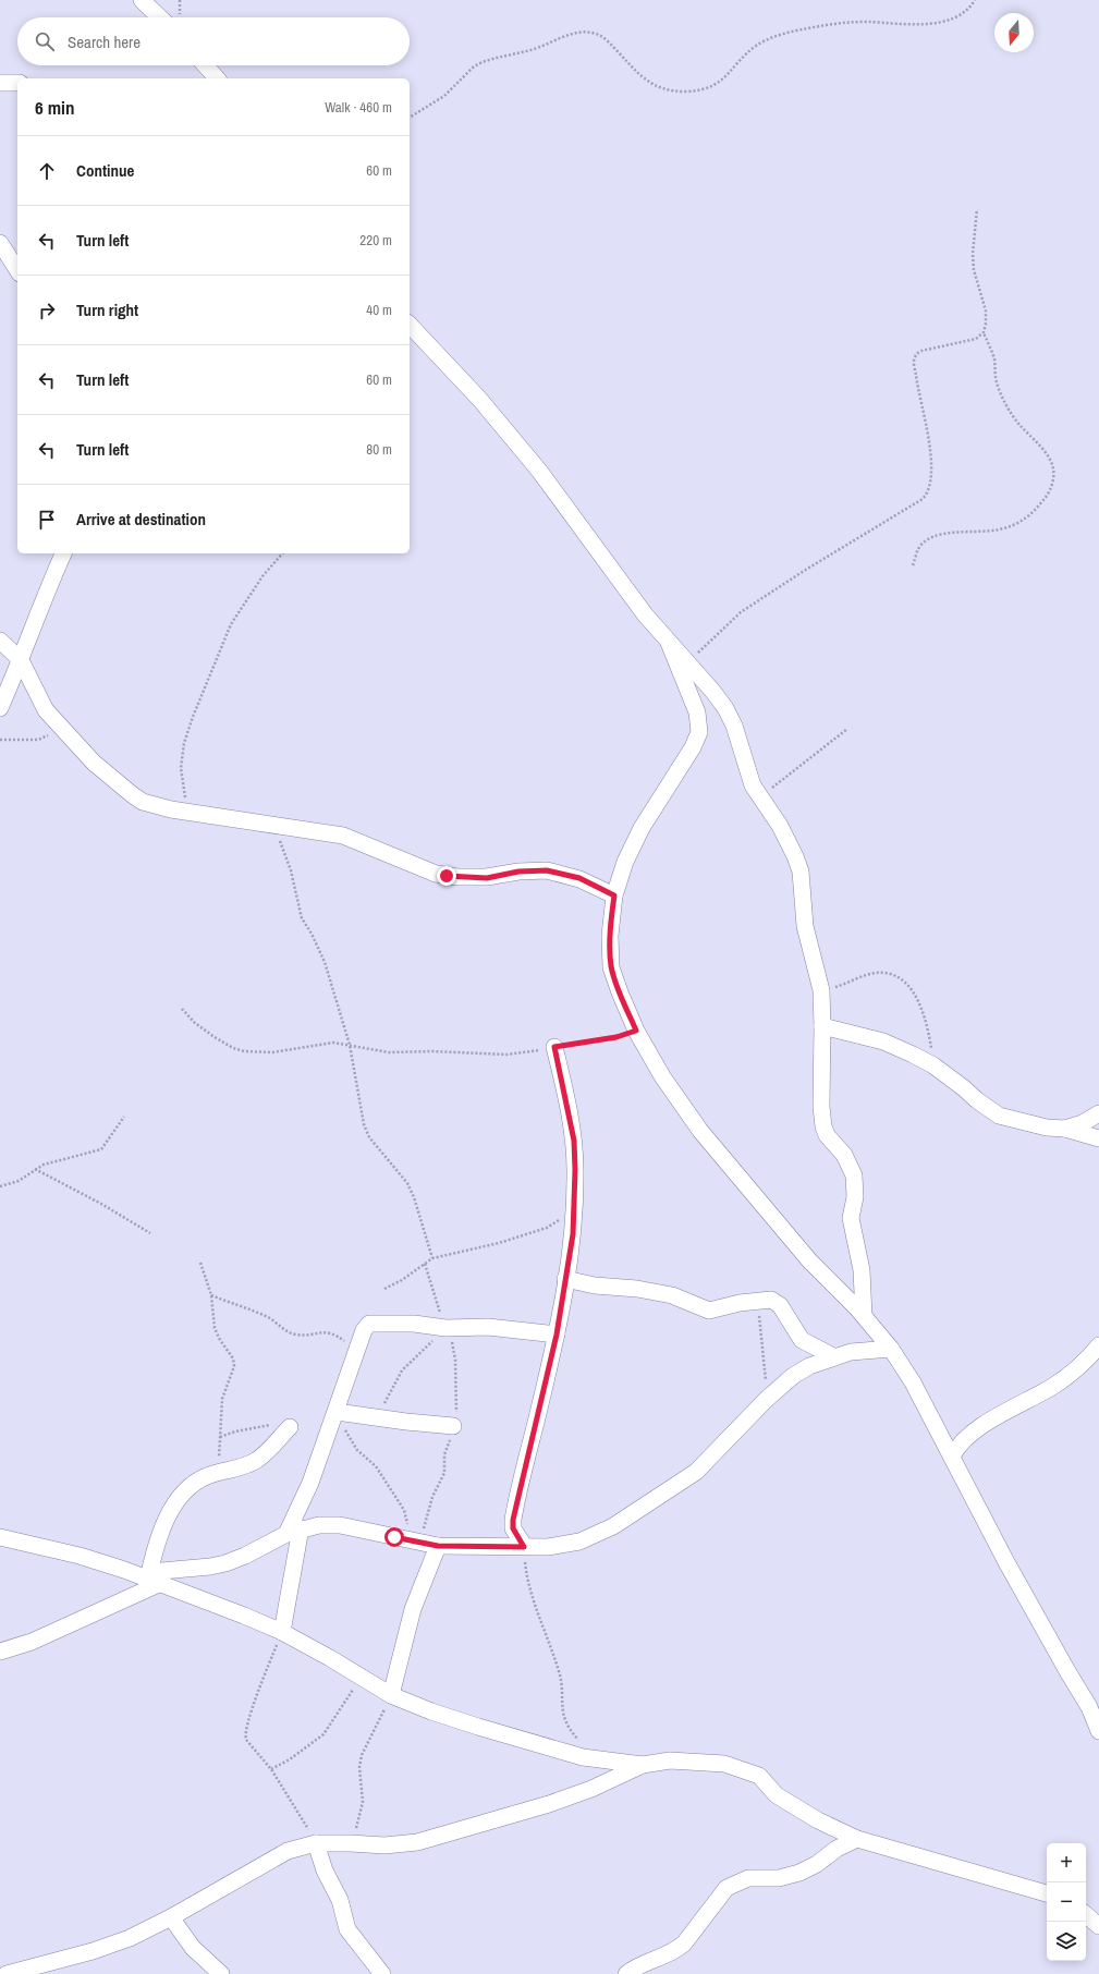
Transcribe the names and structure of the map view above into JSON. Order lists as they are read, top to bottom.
{
  "north": "bottom",
  "page": {
    "search": "Search here",
    "heading": ["6 min", "Walk · 460 m"],
    "list": [
      ["Continue", "60 m"],
      ["Turn left", "220 m"],
      ["Turn right", "40 m"],
      ["Turn left", "60 m"],
      ["Turn left", "80 m"],
      "Arrive at destination"
    ],
    "map_buttons": ["+", "−"]
  }
}
